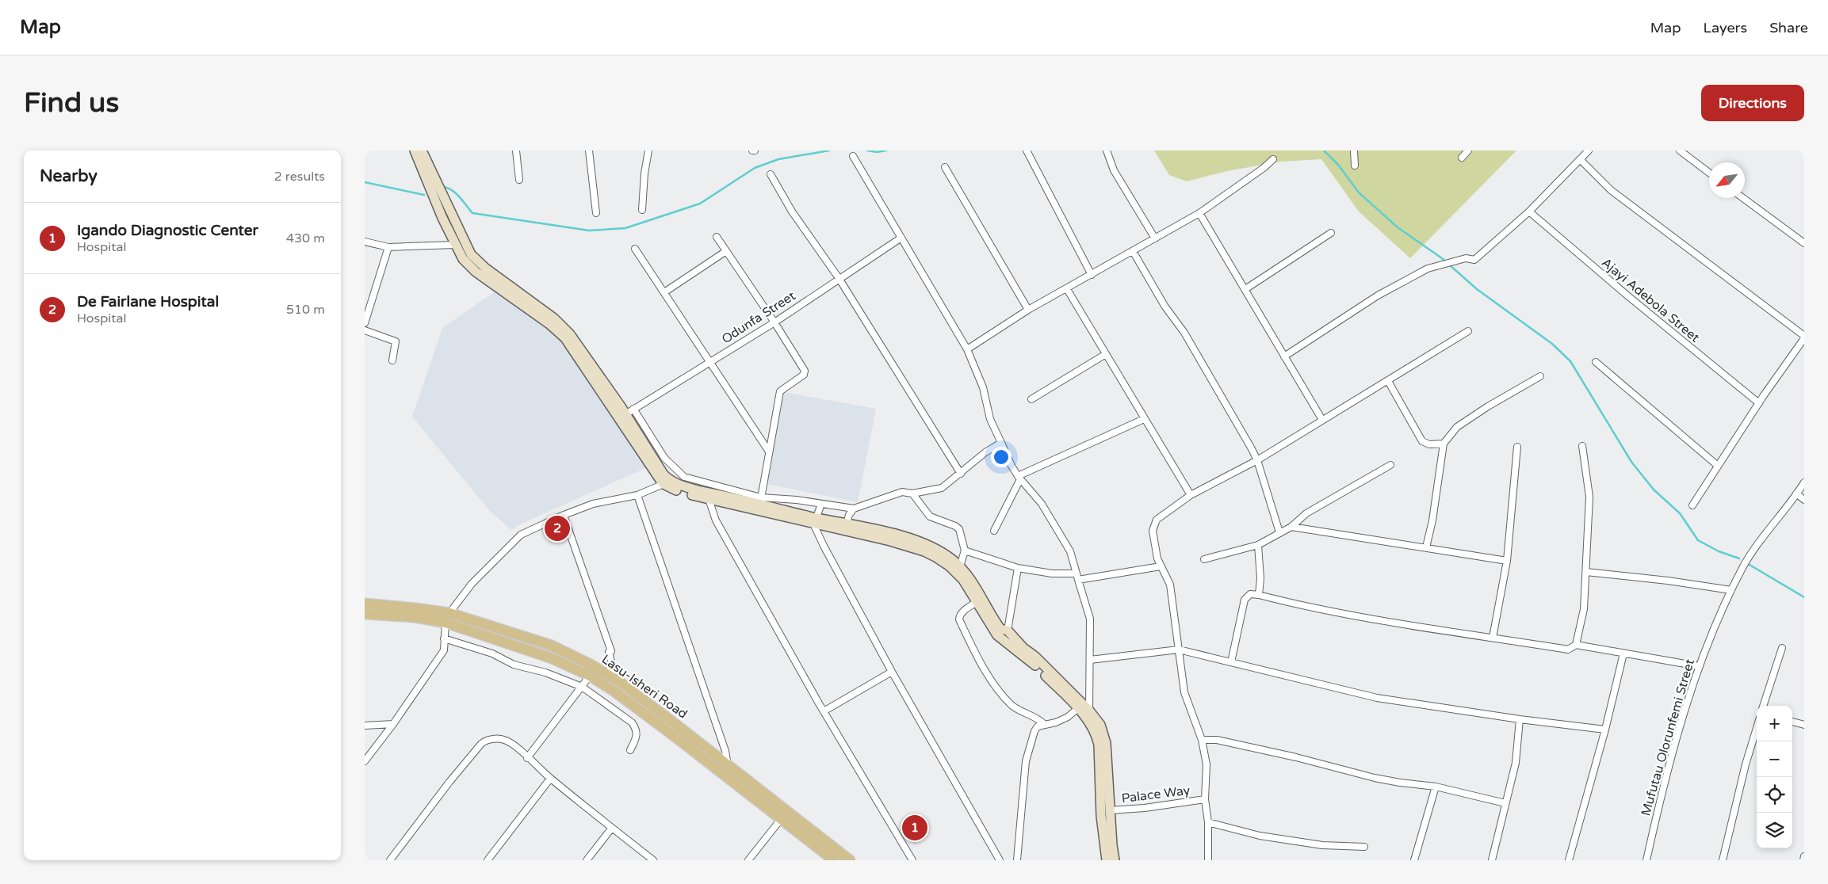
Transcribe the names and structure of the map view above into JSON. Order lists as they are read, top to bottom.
{
  "streets": {
    "main road": ["Lasu-Isheri Road"],
    "street": [
      "Ajayi Adebola Street",
      "Odunfa Street",
      "Mufutau Olorunfemi Street",
      "Palace Way"
    ]
  },
  "north": "bottom left",
  "page": {
    "header": "Map",
    "nav": ["Map", "Layers", "Share"],
    "buttons": "Directions",
    "title": "Find us",
    "heading": ["Nearby", "2 results"],
    "list": [
      {
        "mark": "1",
        "name": "Igando Diagnostic Center",
        "note": "Hospital",
        "value": "430 m"
      },
      {
        "mark": "2",
        "name": "De Fairlane Hospital",
        "note": "Hospital",
        "value": "510 m"
      }
    ],
    "pins": ["2", "1"],
    "map_buttons": ["+", "−"]
  }
}
